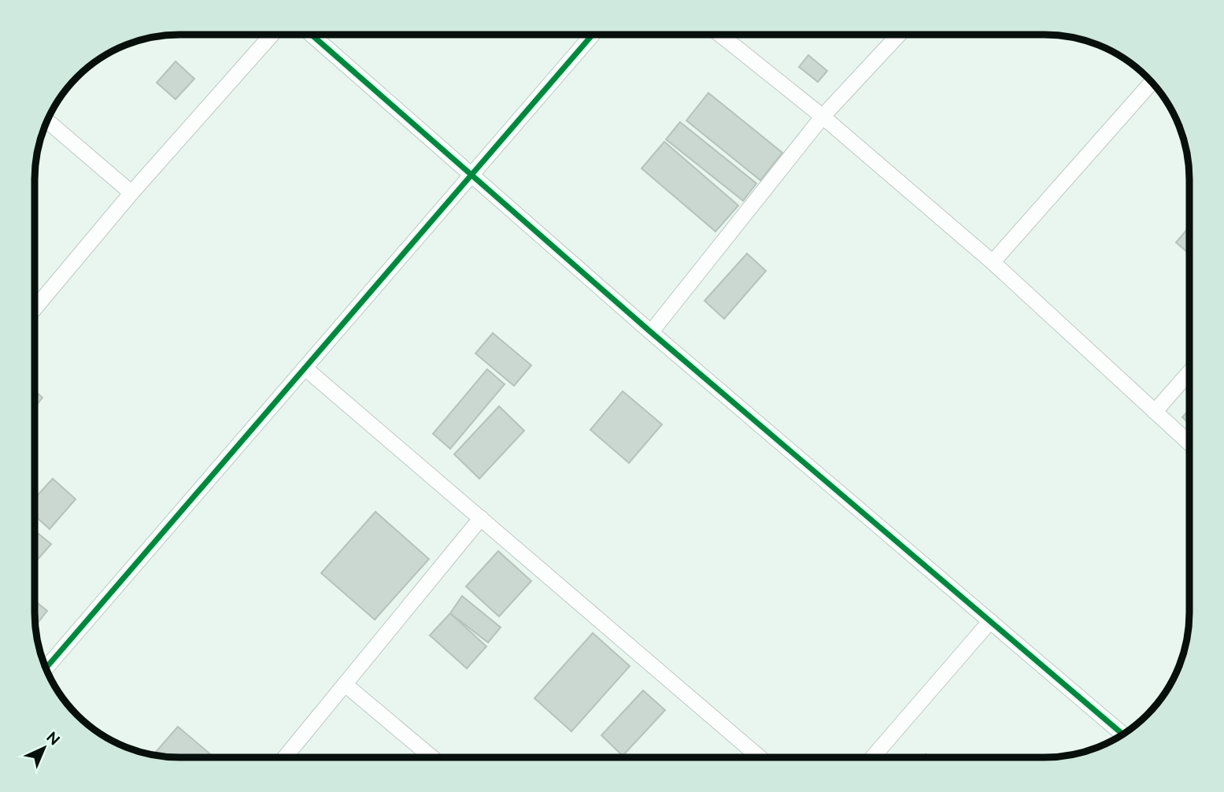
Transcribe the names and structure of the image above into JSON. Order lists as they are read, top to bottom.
{
  "north": "top right"
}
